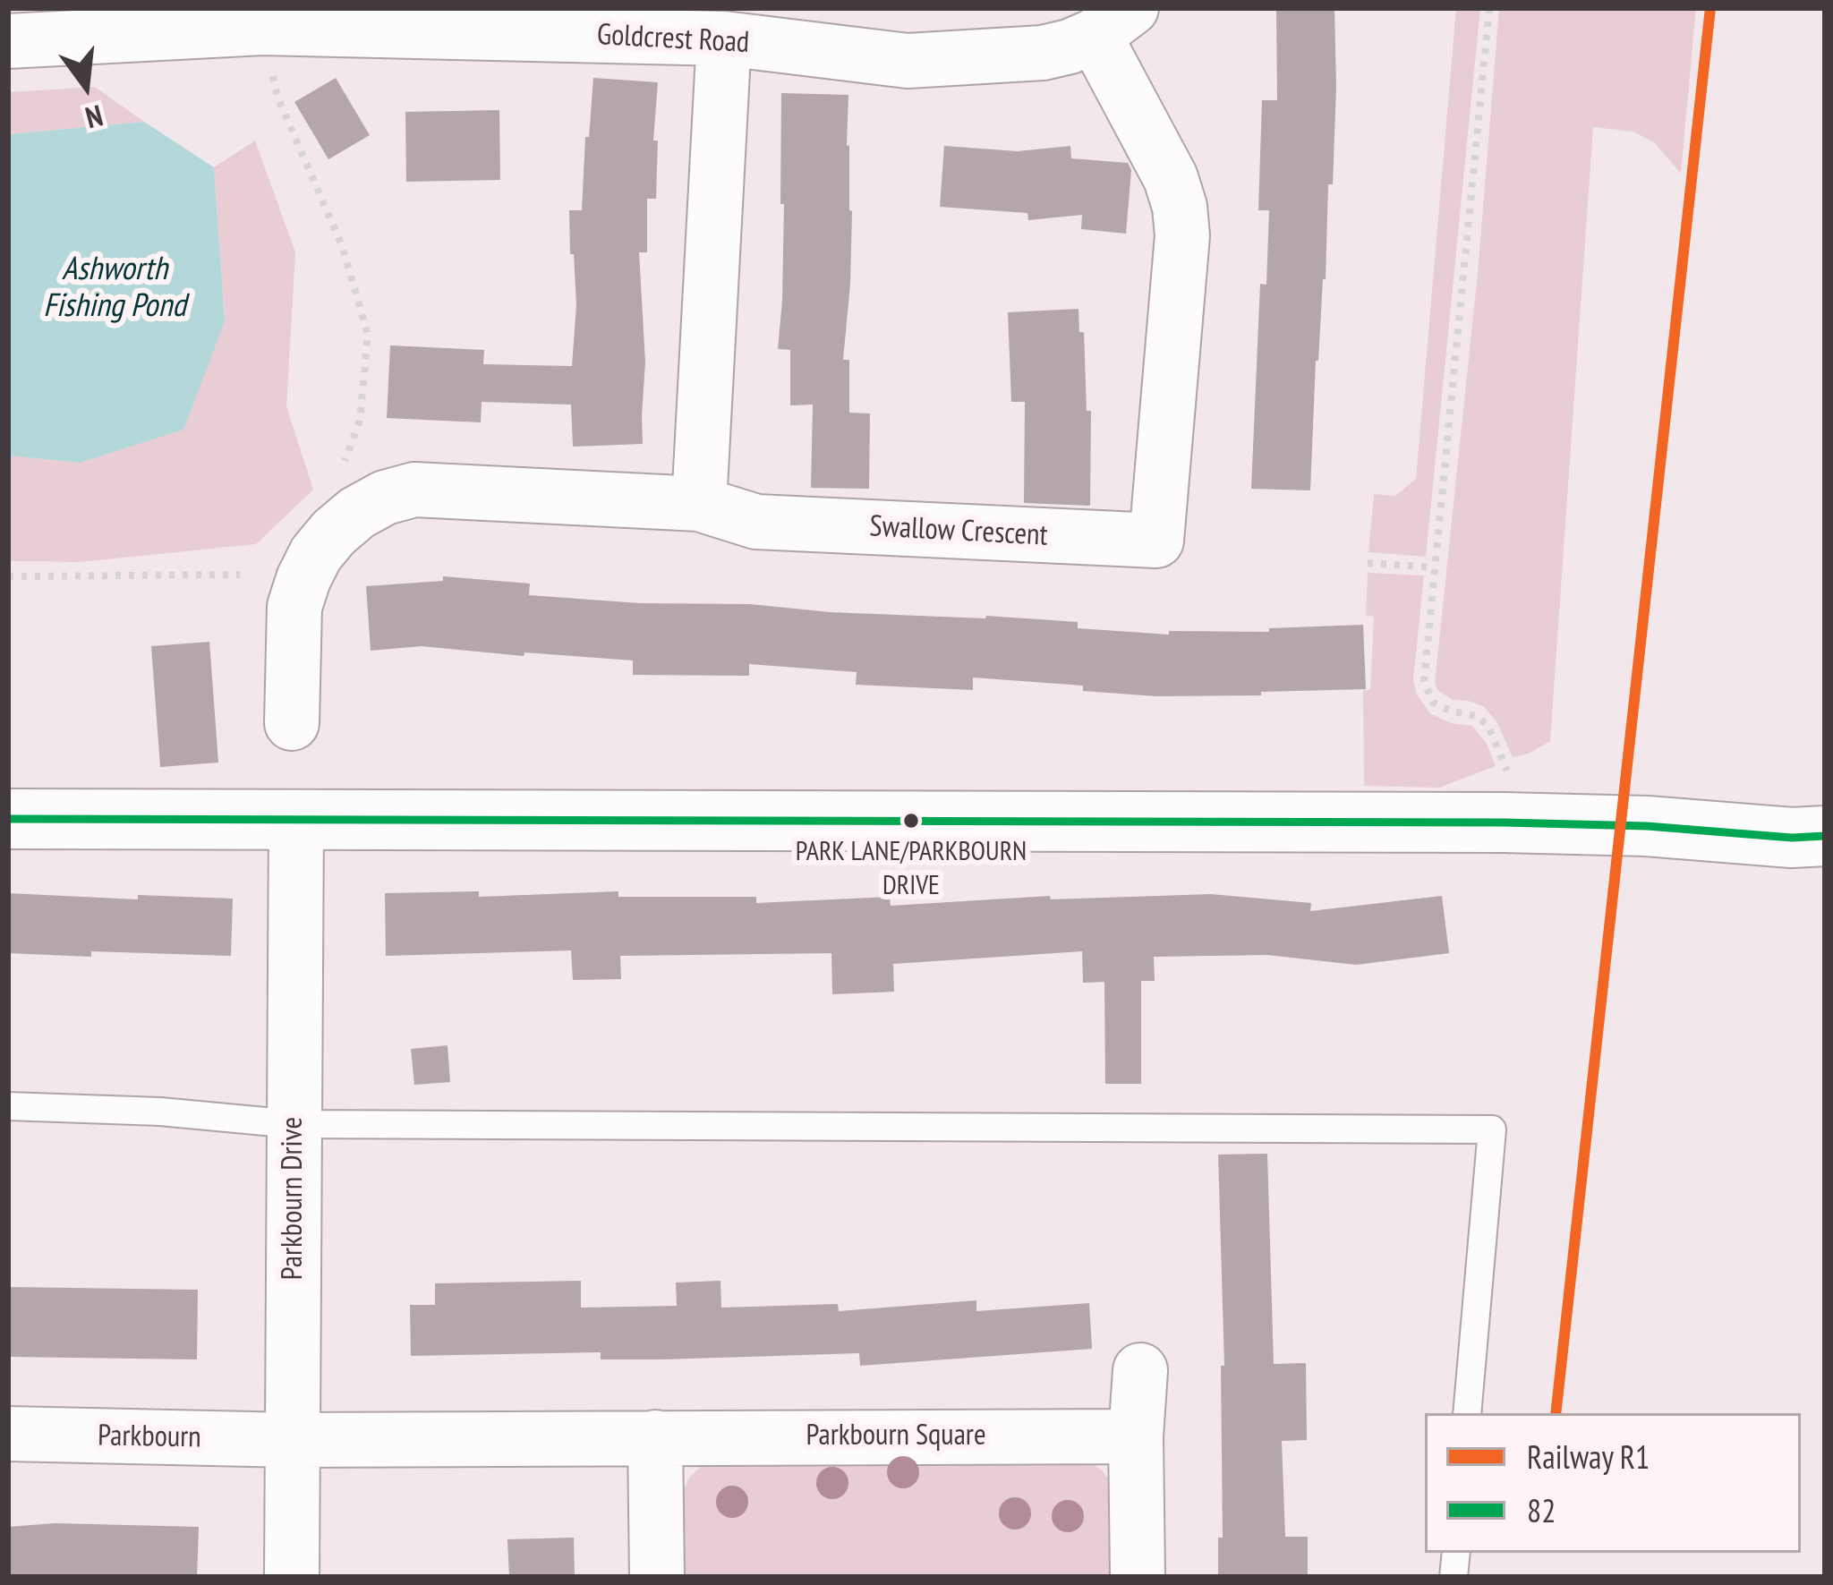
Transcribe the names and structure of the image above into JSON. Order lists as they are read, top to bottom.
{
  "streets": {
    "street": [
      "Goldcrest Road",
      "Swallow Crescent",
      "Parkbourn Drive",
      "Parkbourn Square",
      "Parkbourn"
    ]
  },
  "crossings": [
    ["Goldcrest Road", "Swallow Crescent"],
    ["Parkbourn Drive", "Parkbourn Square"],
    ["Parkbourn Drive", "Parkbourn"],
    ["Parkbourn Square", "Parkbourn"]
  ],
  "water": ["Ashworth Fishing Pond"],
  "places": ["PARK LANE/PARKBOURN DRIVE"],
  "lines": ["rail line R1", "transit line 82"],
  "legend": ["Railway R1", "82"],
  "north": "bottom"
}
